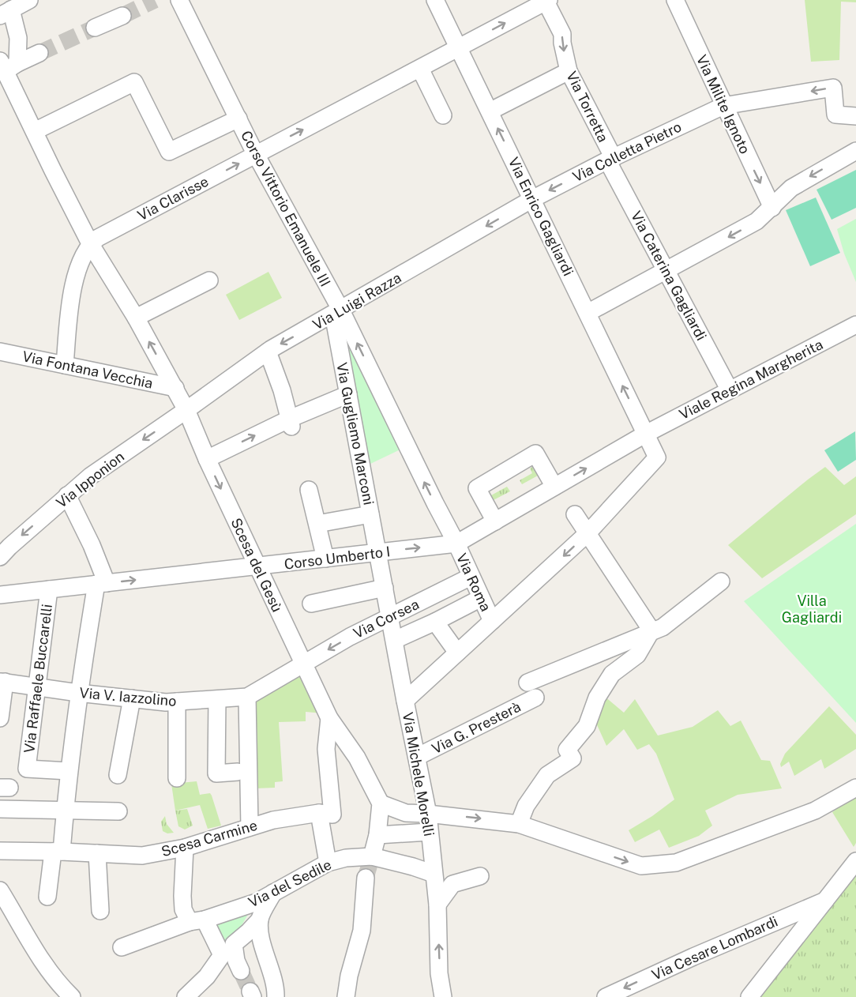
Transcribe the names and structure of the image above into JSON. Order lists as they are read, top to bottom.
{
  "streets": {
    "street": [
      "Via Milite Ignoto",
      "Via Torretta",
      "Via Colletta Pietro",
      "Via Clarisse",
      "Corso Vittorio Emanuele III",
      "Via Enrico Gagliardi",
      "Via Caterina Gagliardi",
      "Via Luigi Razza",
      "Via Fontana Vecchia",
      "Viale Regina Margherita",
      "Via Gugliemo Marconi",
      "Via Ipponion",
      "Corso Umberto I",
      "Scesa del Gesù",
      "Via Roma",
      "Via Corsea",
      "Via Raffaele Buccarelli",
      "Via V. Iazzolino",
      "Via G. Presterà",
      "Via Michele Morelli",
      "Scesa Carmine",
      "Via del Sedile",
      "Via Cesare Lombardi"
    ]
  },
  "crossings": [
    ["Via Milite Ignoto", "Via Colletta Pietro"],
    ["Via Torretta", "Via Colletta Pietro"],
    ["Via Torretta", "Via Clarisse"],
    ["Via Torretta", "Via Caterina Gagliardi"],
    ["Via Colletta Pietro", "Via Enrico Gagliardi"],
    ["Via Colletta Pietro", "Via Caterina Gagliardi"],
    ["Via Colletta Pietro", "Via Luigi Razza"],
    ["Via Clarisse", "Corso Vittorio Emanuele III"],
    ["Via Clarisse", "Via Enrico Gagliardi"],
    ["Via Clarisse", "Scesa del Gesù"],
    ["Corso Vittorio Emanuele III", "Via Luigi Razza"],
    ["Corso Vittorio Emanuele III", "Via Gugliemo Marconi"],
    ["Corso Vittorio Emanuele III", "Corso Umberto I"],
    ["Corso Vittorio Emanuele III", "Via Roma"],
    ["Via Enrico Gagliardi", "Via Luigi Razza"],
    ["Via Enrico Gagliardi", "Viale Regina Margherita"],
    ["Via Enrico Gagliardi", "Corso Umberto I"],
    ["Via Caterina Gagliardi", "Viale Regina Margherita"],
    ["Via Luigi Razza", "Via Gugliemo Marconi"],
    ["Via Luigi Razza", "Via Ipponion"],
    ["Via Luigi Razza", "Scesa del Gesù"],
    ["Via Fontana Vecchia", "Scesa del Gesù"],
    ["Viale Regina Margherita", "Corso Umberto I"],
    ["Via Gugliemo Marconi", "Corso Umberto I"],
    ["Via Gugliemo Marconi", "Via Corsea"],
    ["Via Gugliemo Marconi", "Via Michele Morelli"],
    ["Via Ipponion", "Scesa del Gesù"],
    ["Corso Umberto I", "Scesa del Gesù"],
    ["Corso Umberto I", "Via Roma"],
    ["Corso Umberto I", "Via Raffaele Buccarelli"],
    ["Scesa del Gesù", "Via Corsea"],
    ["Scesa del Gesù", "Via V. Iazzolino"],
    ["Via Roma", "Via Corsea"],
    ["Via Corsea", "Via V. Iazzolino"],
    ["Via Corsea", "Via Michele Morelli"],
    ["Via Raffaele Buccarelli", "Via V. Iazzolino"],
    ["Via G. Presterà", "Via Michele Morelli"],
    ["Via Michele Morelli", "Via del Sedile"]
  ],
  "one_way": [
    "Via Milite Ignoto",
    "Via Enrico Gagliardi",
    "Via Luigi Razza",
    "Via Ipponion",
    "Via Cesare Lombardi"
  ],
  "parks": ["Villa Gagliardi"]
}
